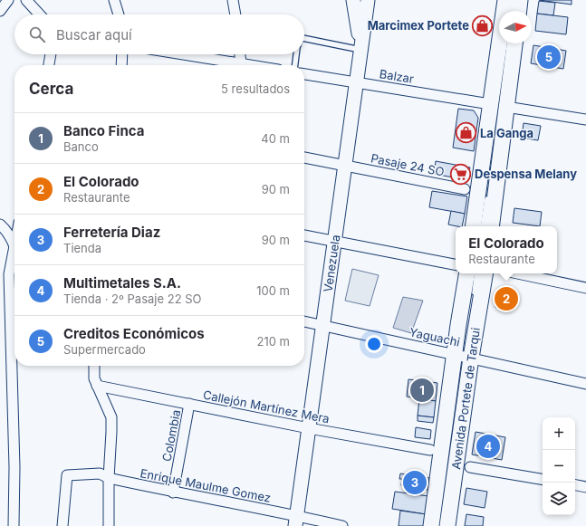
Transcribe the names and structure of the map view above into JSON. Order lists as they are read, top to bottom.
{
  "streets": {
    "main road": ["Avenida Portete de Tarqui"],
    "street": [
      "Balzar",
      "Pasaje 24 SO",
      "Venezuela",
      "Yaguachi",
      "Callejón Martínez Mera",
      "Colombia",
      "Enrique Maulme Gomez"
    ]
  },
  "crossings": [
    ["Balzar", "Venezuela"],
    ["Pasaje 24 SO", "Venezuela"],
    ["Venezuela", "Yaguachi"],
    ["Venezuela", "Callejón Martínez Mera"],
    ["Venezuela", "Enrique Maulme Gomez"],
    ["Yaguachi", "Avenida Portete de Tarqui"],
    ["Callejón Martínez Mera", "Colombia"],
    ["Colombia", "Enrique Maulme Gomez"]
  ],
  "places": {
    "shop": ["Marcimex Portete", "La Ganga"],
    "supermarket": ["Despensa Melany"]
  },
  "north": "right",
  "page": {
    "search": "Buscar aquí",
    "pins": [
      "5",
      "2",
      "1",
      "4",
      "3"
    ],
    "heading": ["Cerca", "5 resultados"],
    "list": [
      {
        "mark": "1",
        "name": "Banco Finca",
        "note": "Banco",
        "value": "40 m"
      },
      {
        "mark": "2",
        "name": "El Colorado",
        "note": "Restaurante",
        "value": "90 m"
      },
      {
        "mark": "3",
        "name": "Ferretería Diaz",
        "note": "Tienda",
        "value": "90 m"
      },
      {
        "mark": "4",
        "name": "Multimetales S.A.",
        "note": "Tienda · 2º Pasaje 22 SO",
        "value": "100 m"
      },
      {
        "mark": "5",
        "name": "Creditos Económicos",
        "note": "Supermercado",
        "value": "210 m"
      }
    ],
    "popup": ["El Colorado", "Restaurante"],
    "map_buttons": ["+", "−"]
  }
}
